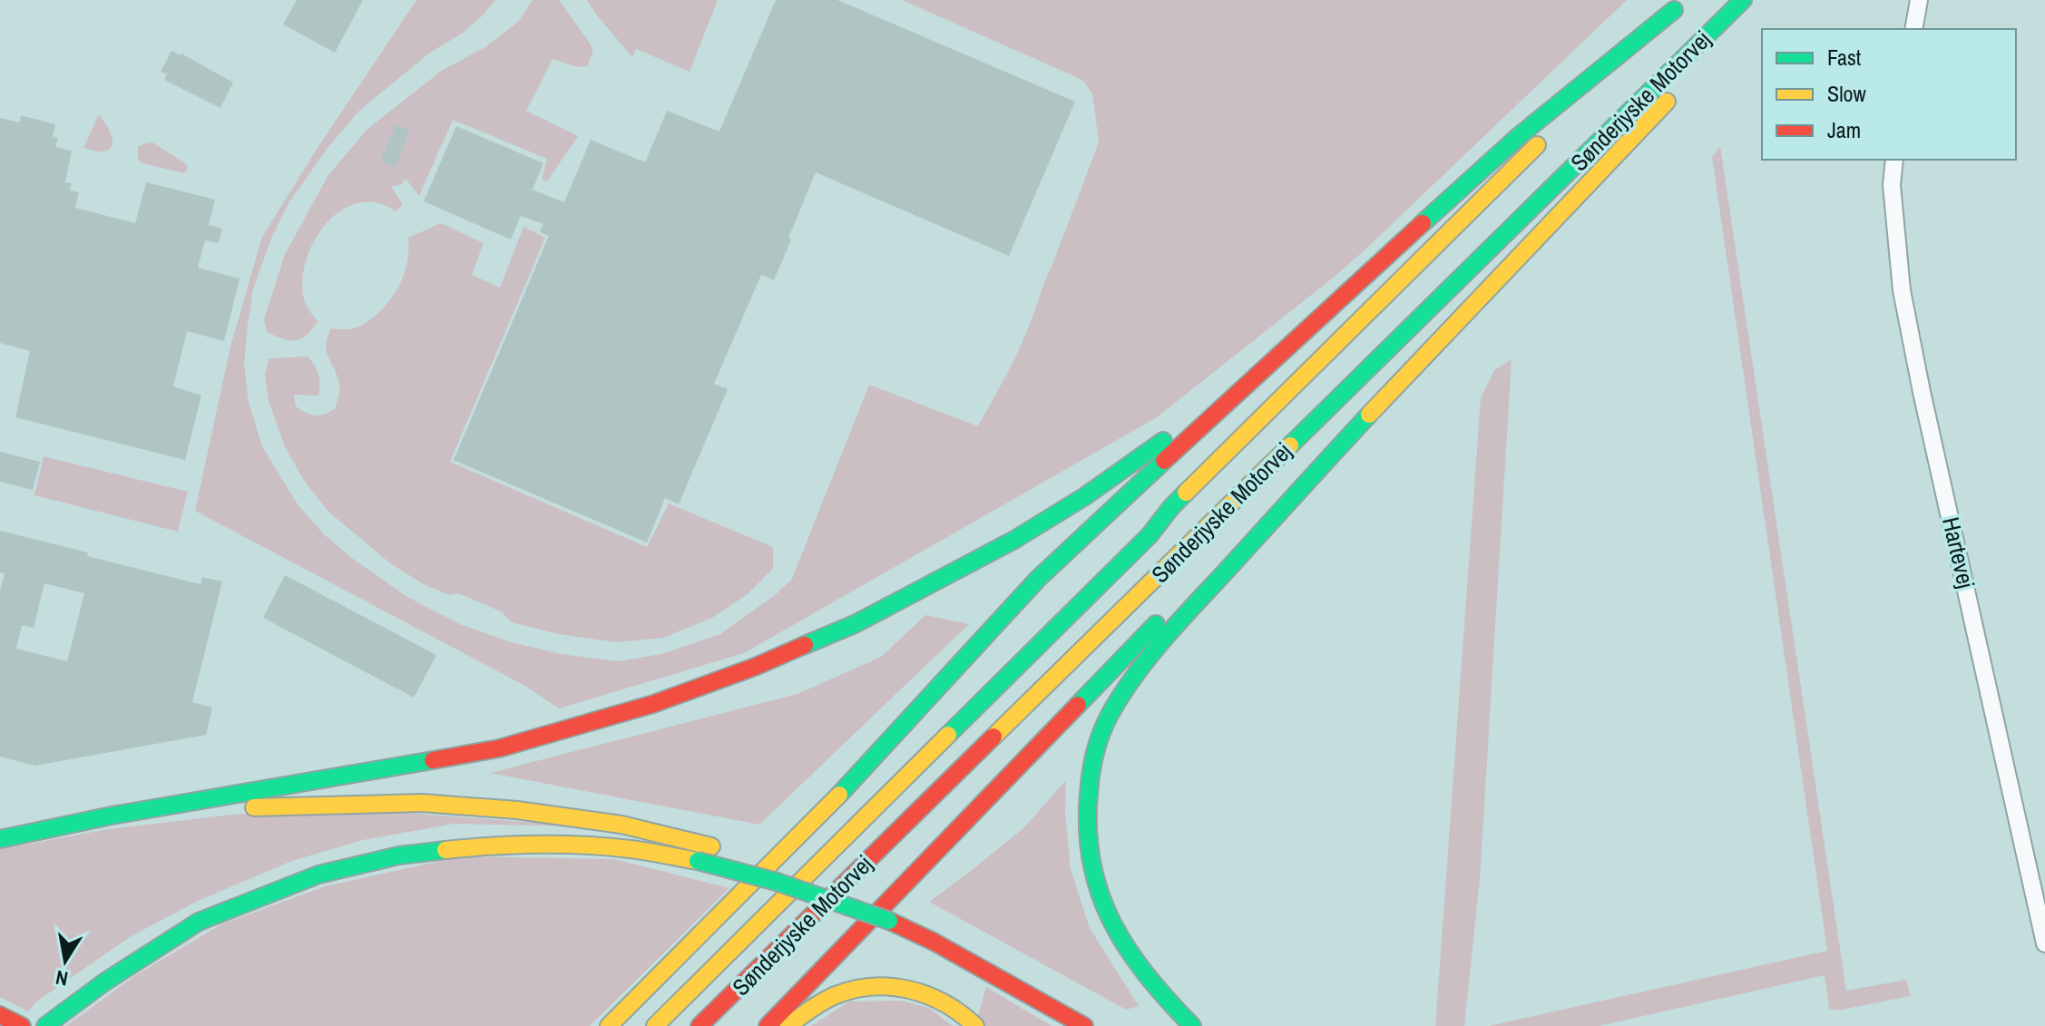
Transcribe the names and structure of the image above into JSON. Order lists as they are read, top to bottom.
{
  "streets": {
    "highway": ["Sønderjyske Motorvej"],
    "street": ["Hartevej"]
  },
  "legend": ["Fast", "Slow", "Jam"],
  "north": "bottom"
}
